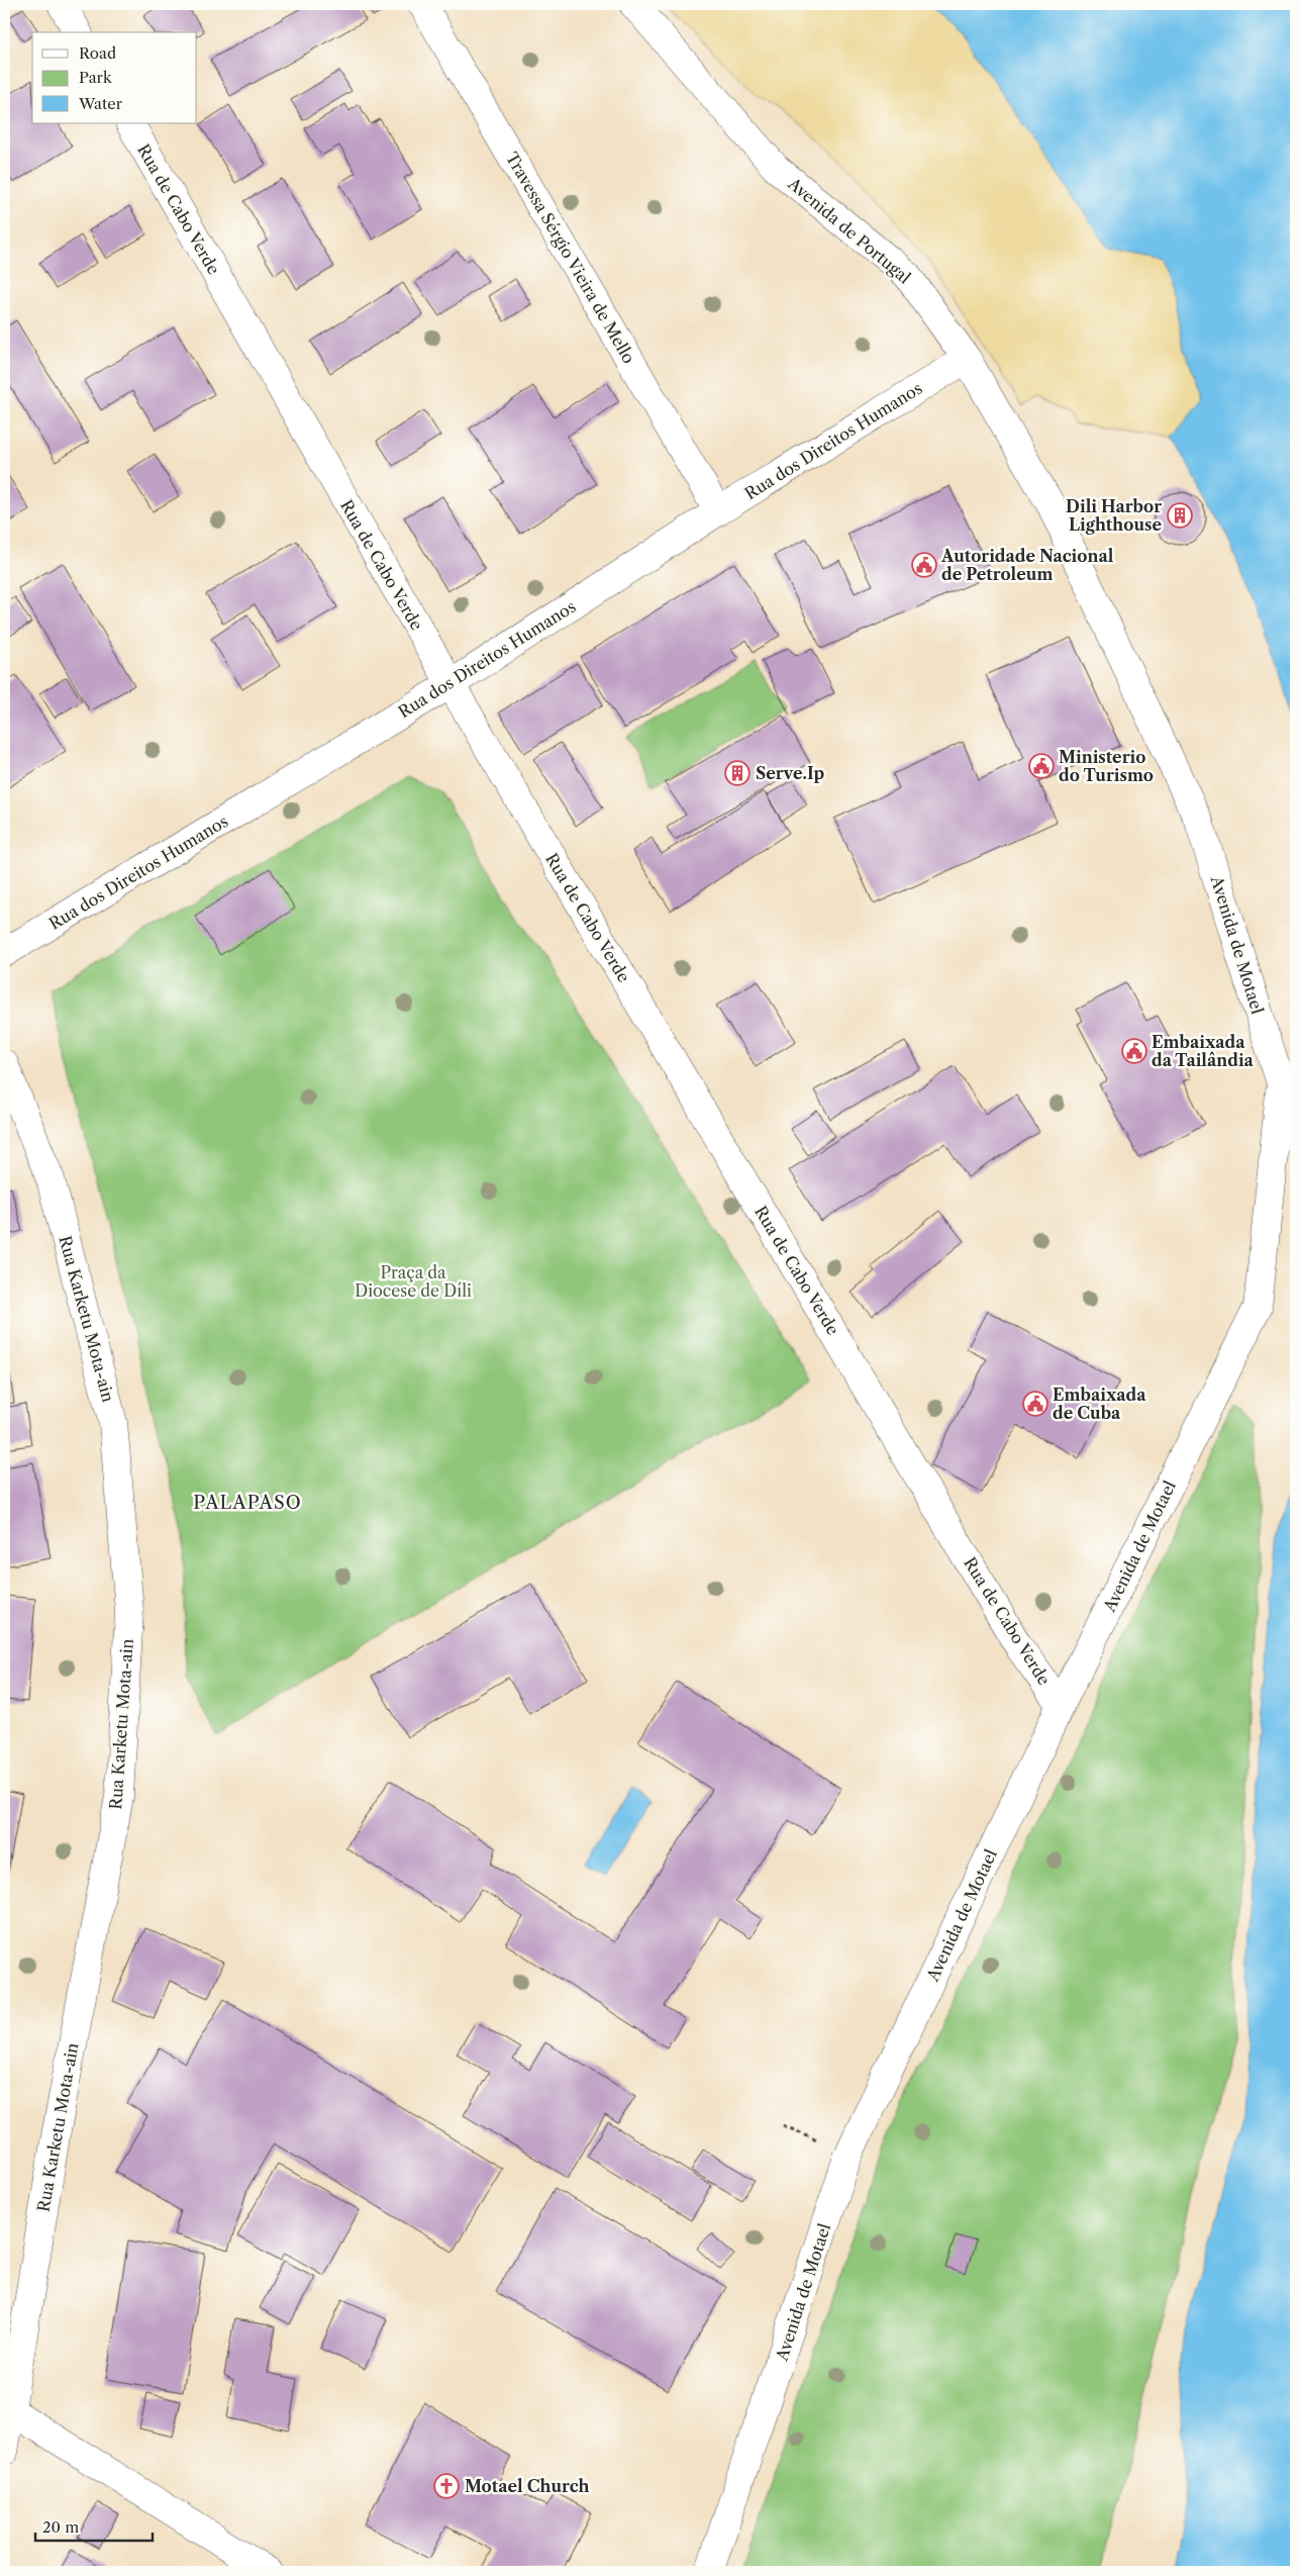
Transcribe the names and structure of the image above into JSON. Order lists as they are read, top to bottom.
{
  "streets": {
    "street": [
      "Rua de Cabo Verde",
      "Avenida de Portugal",
      "Travessa Sérgio Vieira de Mello",
      "Rua dos Direitos Humanos",
      "Avenida de Motael",
      "Rua Karketu Mota-ain"
    ]
  },
  "crossings": [
    ["Rua de Cabo Verde", "Rua dos Direitos Humanos"],
    ["Rua de Cabo Verde", "Avenida de Motael"],
    ["Avenida de Portugal", "Rua dos Direitos Humanos"],
    ["Avenida de Portugal", "Avenida de Motael"],
    ["Travessa Sérgio Vieira de Mello", "Rua dos Direitos Humanos"]
  ],
  "districts": ["PALAPASO"],
  "parks": ["Praça da Diocese de Díli"],
  "places": {
    "building": ["Dili Harbor Lighthouse", "Serve.Ip"],
    "public building": [
      "Autoridade Nacional de Petroleum",
      "Ministerio do Turismo",
      "Embaixada da Tailândia",
      "Embaixada de Cuba"
    ],
    "church": ["Motael Church"]
  },
  "legend": ["Road", "Park", "Water"],
  "scale_bar": "20 m"
}
